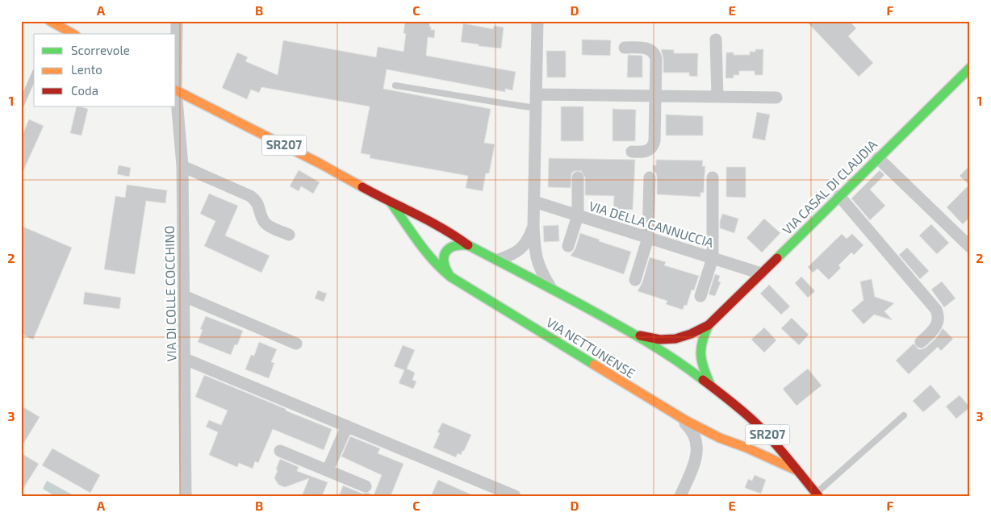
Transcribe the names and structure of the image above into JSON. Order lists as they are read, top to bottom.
{
  "streets": {
    "main road": ["SR207", "VIA CASAL DI CLAUDIA", "VIA NETTUNENSE"],
    "street": ["VIA DELLA CANNUCCIA", "VIA DI COLLE COCCHINO"]
  },
  "crossings": [
    ["SR207", "VIA NETTUNENSE"],
    ["VIA CASAL DI CLAUDIA", "VIA DELLA CANNUCCIA"],
    ["VIA CASAL DI CLAUDIA", "VIA NETTUNENSE"]
  ],
  "legend": ["Scorrevole", "Lento", "Coda"],
  "grid": {
    "columns": [
      "A",
      "B",
      "C",
      "D",
      "E",
      "F"
    ],
    "rows": ["1", "2", "3"]
  }
}
